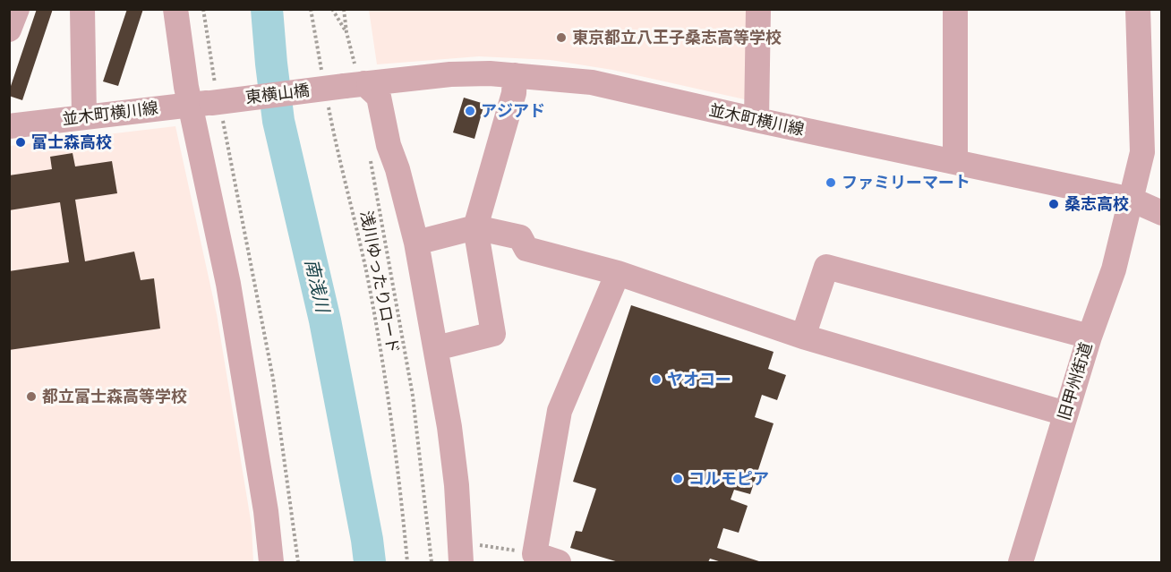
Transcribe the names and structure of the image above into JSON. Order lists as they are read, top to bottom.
{
  "streets": {
    "street": ["東横山橋", "並木町横川線", "旧甲州街道"],
    "path": ["浅川ゆったりロード"]
  },
  "crossings": [
    ["東横山橋", "並木町横川線"],
    ["並木町横川線", "旧甲州街道"]
  ],
  "water": ["南浅川"],
  "places": [
    "東京都立八王子桑志高等学校",
    "アジアド",
    "富士森高校",
    "ファミリーマート",
    "桑志高校",
    "ヤオコー",
    "都立富士森高等学校",
    "コルモピア"
  ]
}
